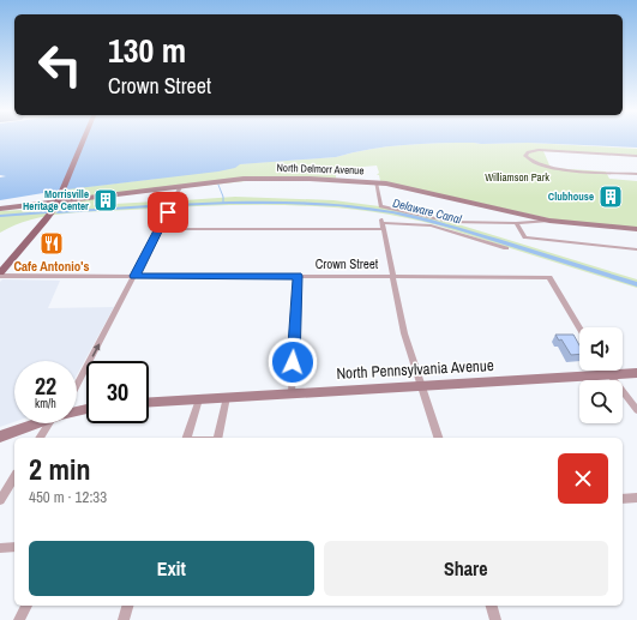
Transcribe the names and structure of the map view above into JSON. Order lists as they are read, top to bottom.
{
  "streets": {
    "main road": ["North Delmorr Avenue", "North Pennsylvania Avenue"],
    "street": ["Crown Street"]
  },
  "water": ["Delaware Canal"],
  "parks": ["Williamson Park"],
  "places": {
    "building": ["Clubhouse", "Morrisville Heritage Center"],
    "restaurant": ["Cafe Antonio's"]
  },
  "page": {
    "turn": ["130 m", "Crown Street"],
    "speed": "22 km/h",
    "limit": "30",
    "heading": ["2 min", "450 m · 12:33"],
    "buttons": ["Exit", "Share"]
  }
}
